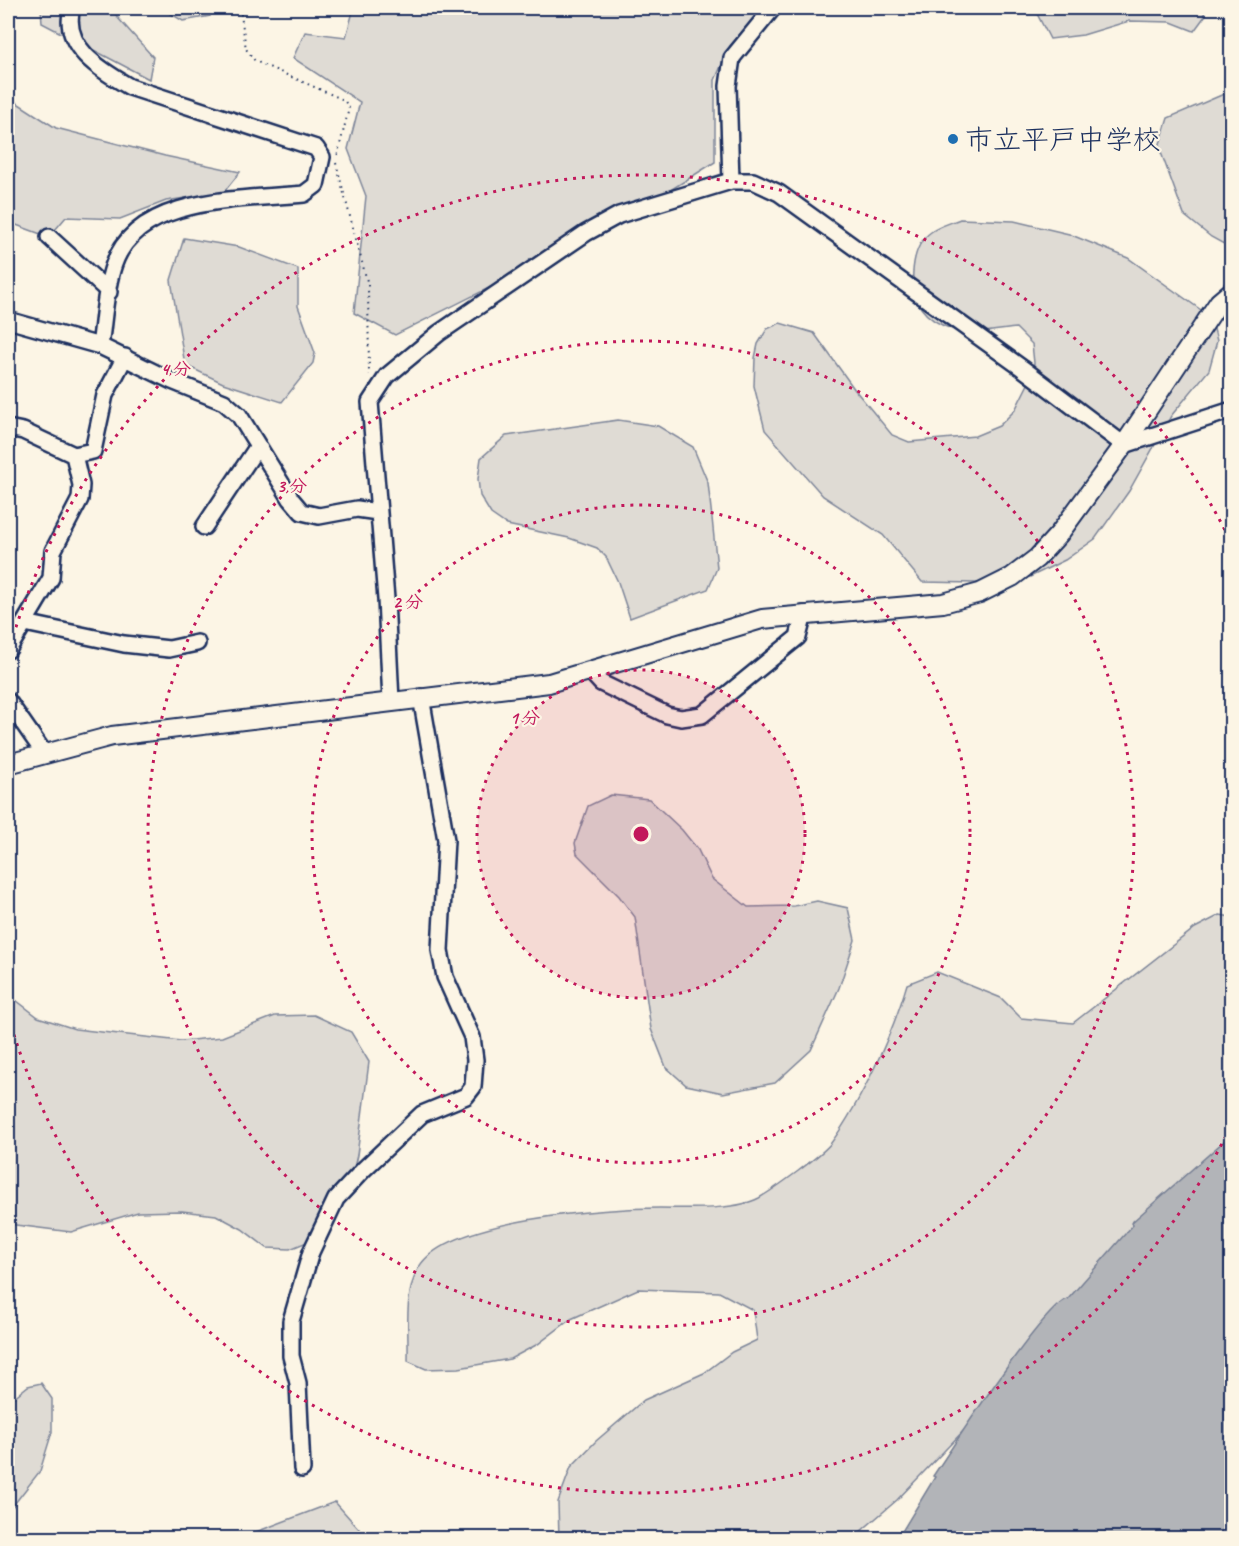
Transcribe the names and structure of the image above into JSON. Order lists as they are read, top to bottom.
{
  "places": ["市立平戸中学校"],
  "rings": [
    "4 分",
    "3 分",
    "2 分",
    "1 分"
  ]
}
